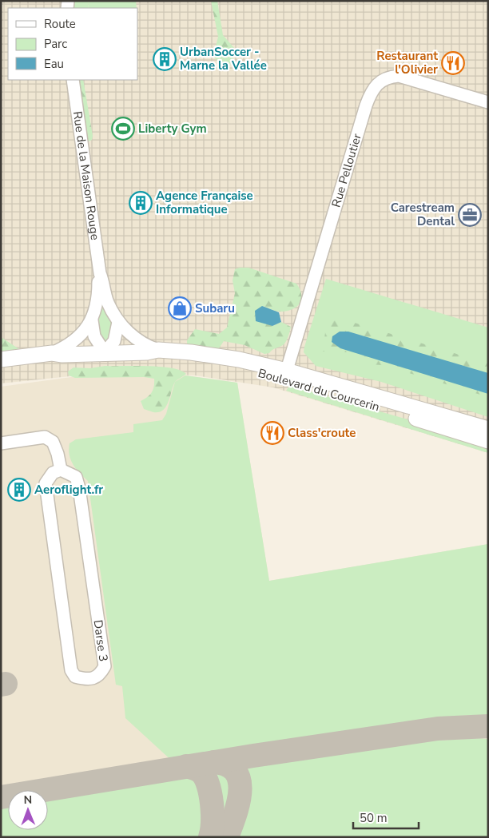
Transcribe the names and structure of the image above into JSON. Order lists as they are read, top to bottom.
{
  "streets": {
    "main road": ["Boulevard du Courcerin"],
    "street": ["Rue Pelloutier", "Rue de la Maison Rouge", "Darse 3"]
  },
  "crossings": [
    ["Rue Pelloutier", "Boulevard du Courcerin"]
  ],
  "places": {
    "building": ["UrbanSoccer - Marne la Vallée", "Agence Française Informatique", "Aeroflight.fr"],
    "restaurant": ["Restaurant l'Olivier", "Class'croute"],
    "sports": ["Liberty Gym"],
    "office": ["Carestream Dental"],
    "shop": ["Subaru"]
  },
  "legend": ["Route", "Parc", "Eau"],
  "scale_bar": "50 m",
  "north": "top"
}
